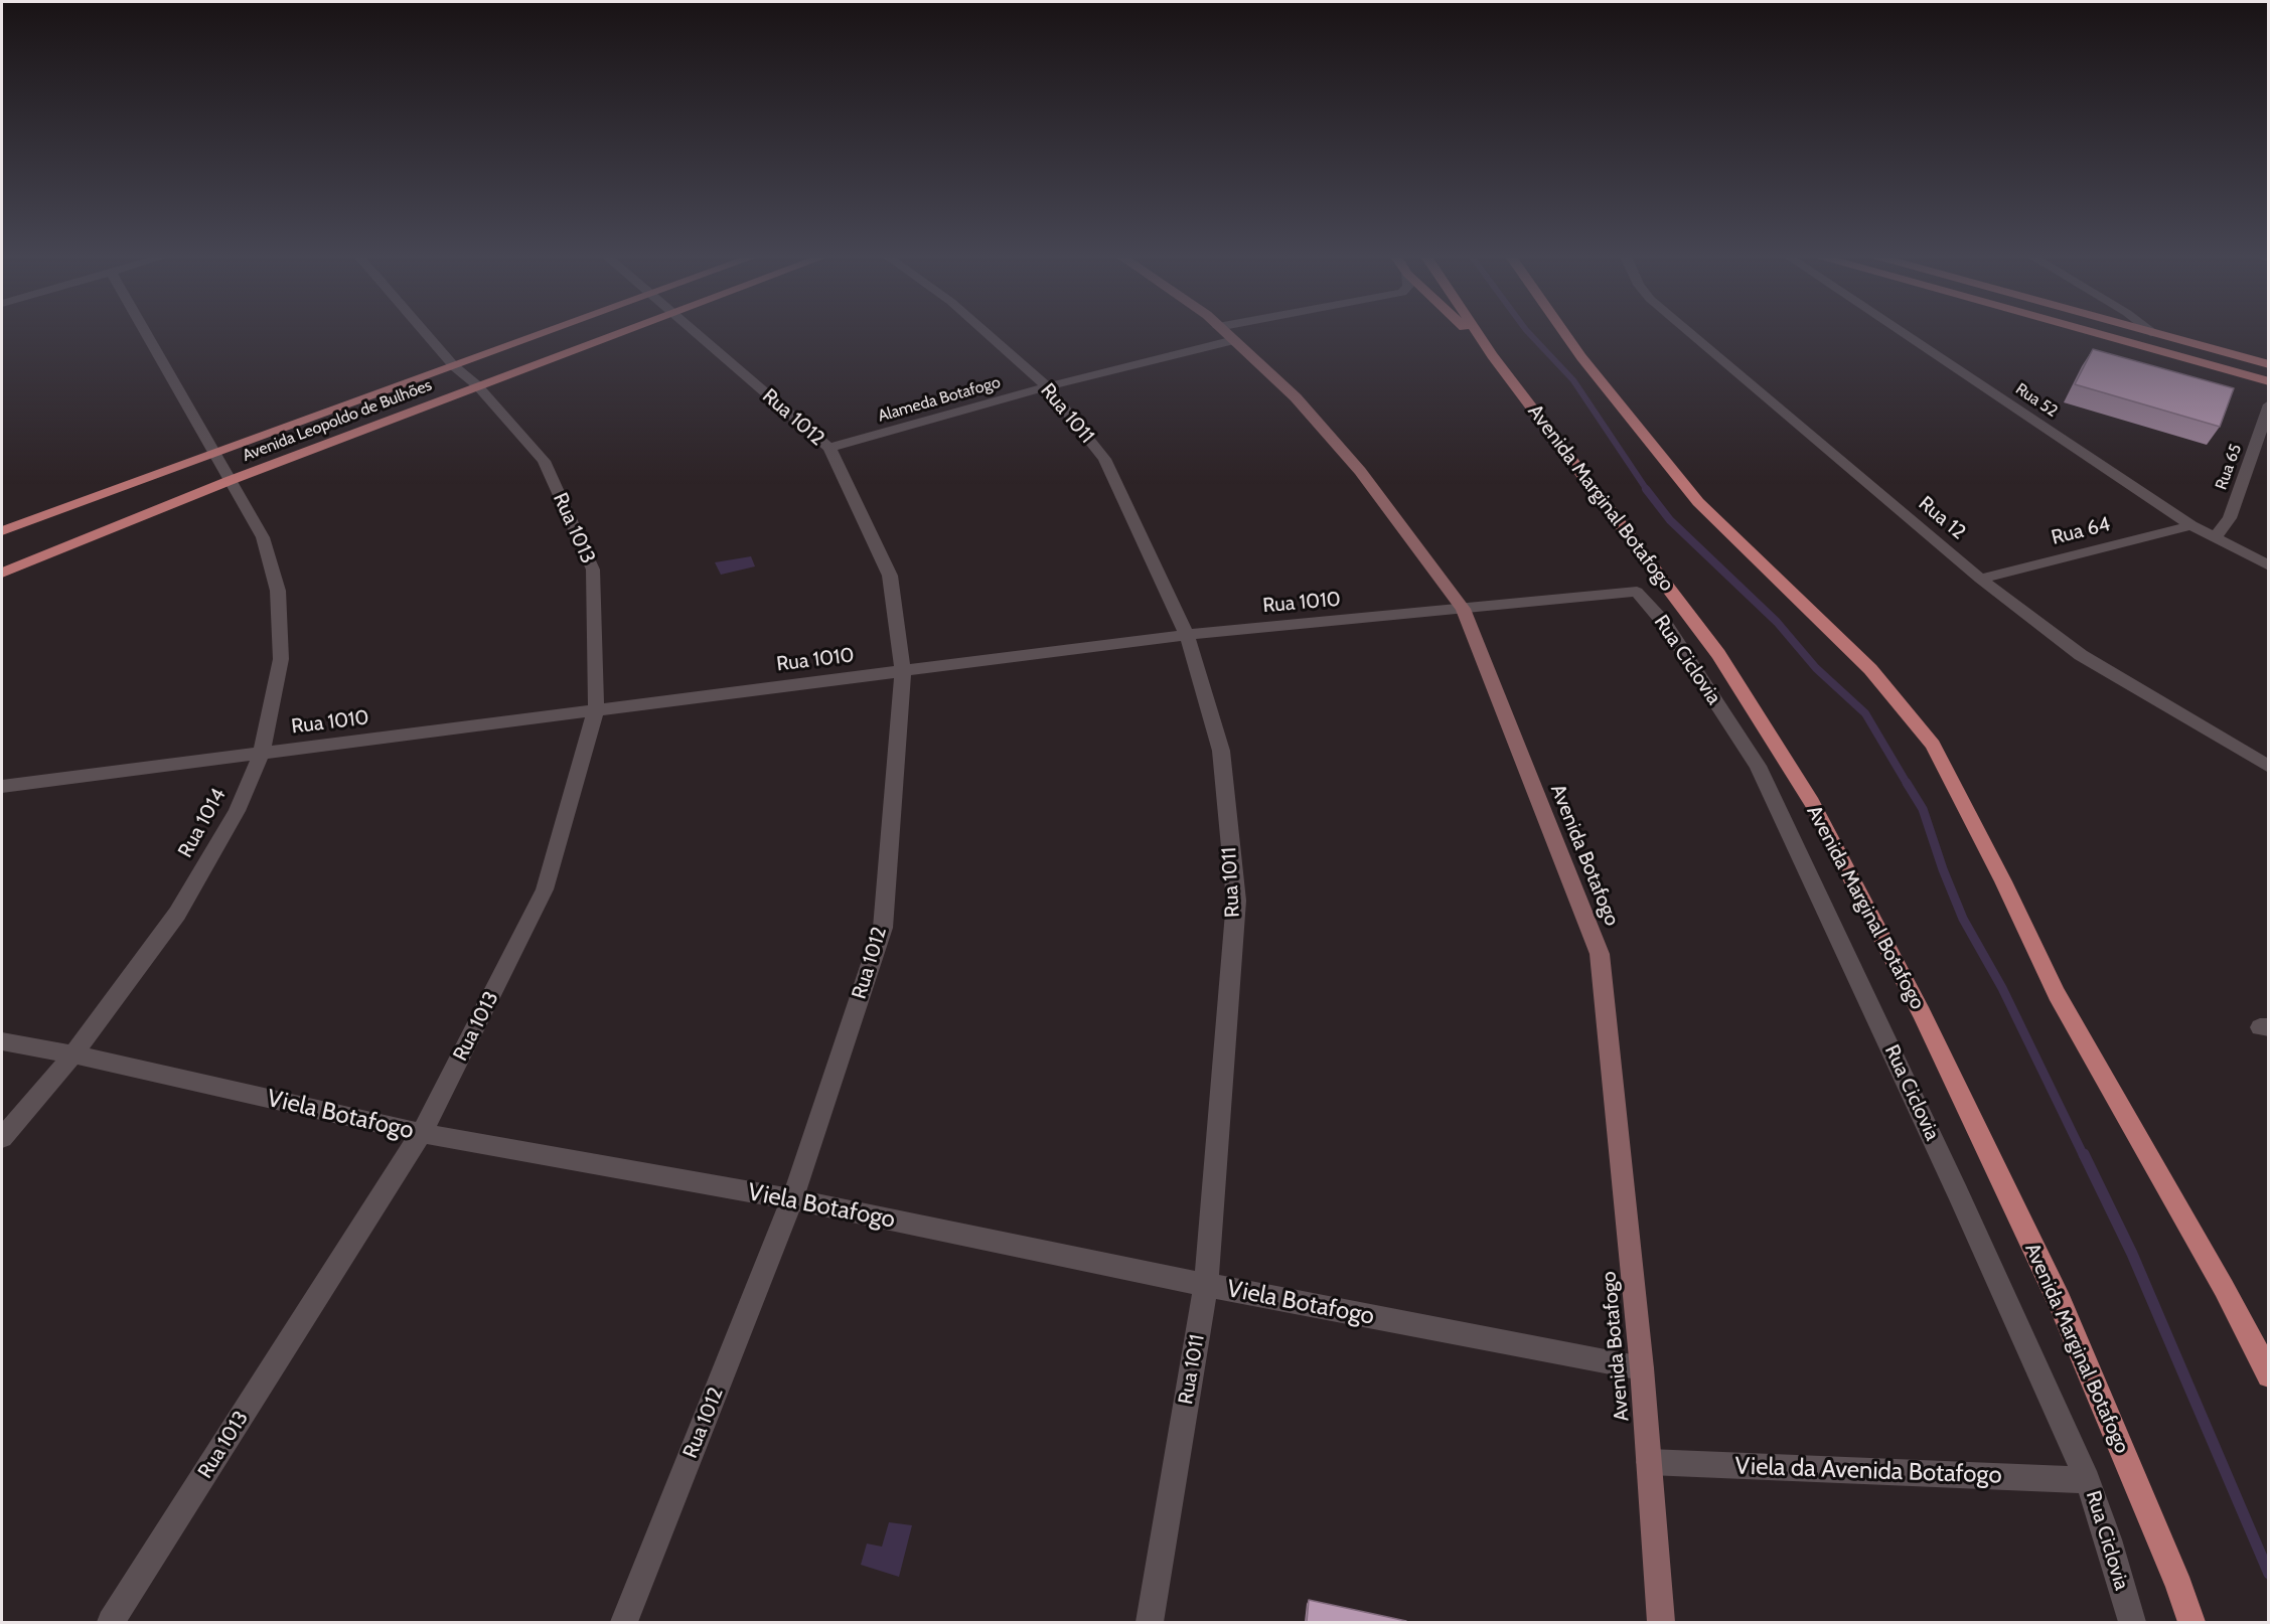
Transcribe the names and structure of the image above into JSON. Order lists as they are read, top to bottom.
{
  "streets": {
    "main road": ["Avenida Leopoldo de Bulhões", "Avenida Marginal Botafogo"],
    "street": [
      "Alameda Botafogo",
      "Rua 52",
      "Rua 1011",
      "Rua 1012",
      "Rua 65",
      "Rua 12",
      "Rua 1013",
      "Rua 64",
      "Rua 1010",
      "Rua Ciclovia",
      "Rua 1014",
      "Avenida Botafogo",
      "Viela Botafogo",
      "Viela da Avenida Botafogo"
    ]
  },
  "crossings": [
    ["Alameda Botafogo", "Rua 1011"],
    ["Alameda Botafogo", "Rua 1012"],
    ["Alameda Botafogo", "Avenida Botafogo"],
    ["Rua 52", "Rua 65"],
    ["Rua 52", "Rua 64"],
    ["Rua 1011", "Rua 1010"],
    ["Rua 1011", "Viela Botafogo"],
    ["Rua 1012", "Rua 1010"],
    ["Rua 1012", "Viela Botafogo"],
    ["Avenida Leopoldo de Bulhões", "Rua 1013"],
    ["Avenida Leopoldo de Bulhões", "Rua 1014"],
    ["Rua 12", "Rua 64"],
    ["Rua 1013", "Rua 1010"],
    ["Rua 1013", "Viela Botafogo"],
    ["Rua 1010", "Rua Ciclovia"],
    ["Rua 1010", "Rua 1014"],
    ["Rua 1010", "Avenida Botafogo"],
    ["Rua Ciclovia", "Viela da Avenida Botafogo"],
    ["Rua 1014", "Viela Botafogo"],
    ["Avenida Botafogo", "Viela Botafogo"],
    ["Avenida Botafogo", "Viela da Avenida Botafogo"]
  ]
}
